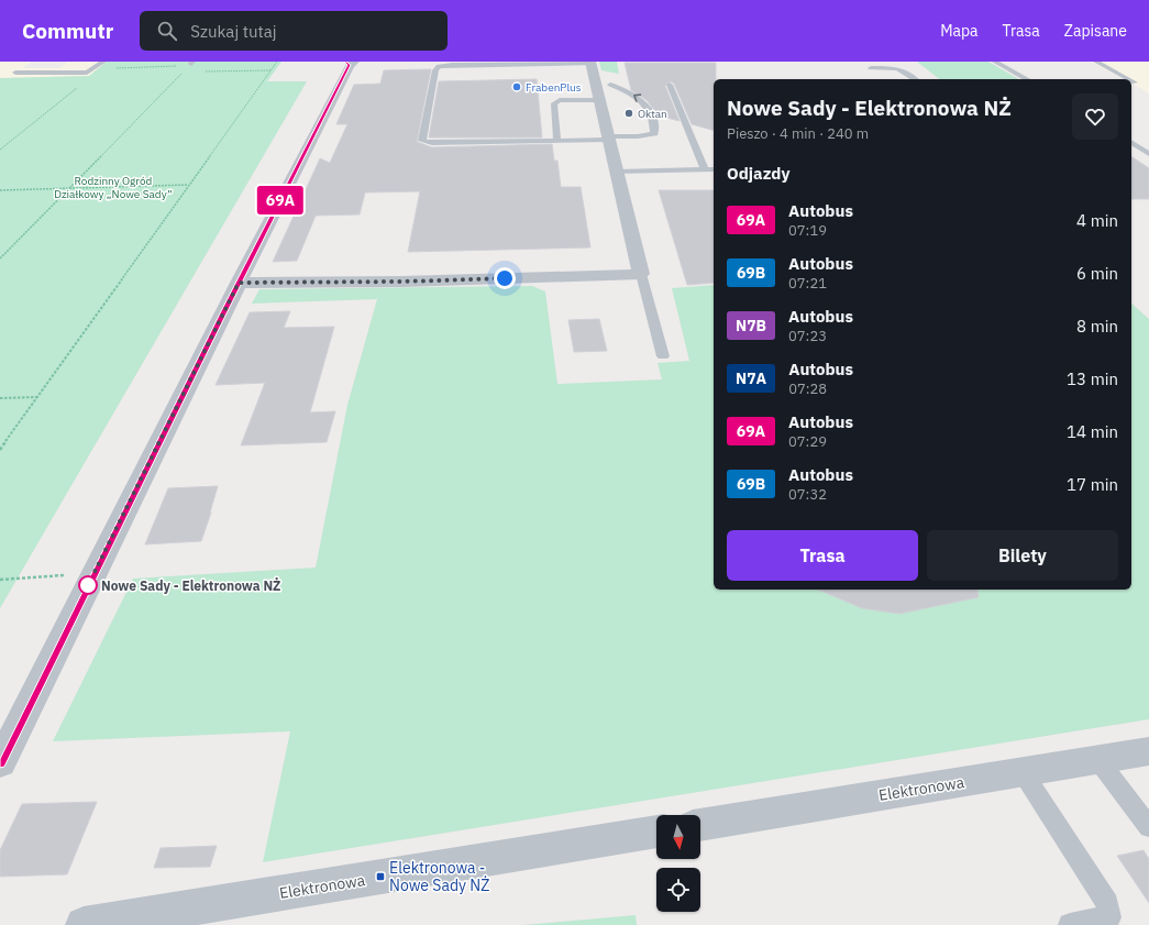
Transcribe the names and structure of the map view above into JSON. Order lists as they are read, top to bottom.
{
  "streets": {
    "street": ["Elektronowa"]
  },
  "parks": ["Rodzinny Ogród Działkowy „Nowe Sady”"],
  "places": {
    "other": ["FrabenPlus", "Oktan", "Nowe Sady - Elektronowa NŻ"],
    "transit": ["Elektronowa - Nowe Sady NŻ"]
  },
  "lines": ["bus line 69A"],
  "north": "bottom",
  "page": {
    "header": "Commutr",
    "search": "Szukaj tutaj",
    "nav": ["Mapa", "Trasa", "Zapisane"],
    "on_map": "69A",
    "heading": [
      ["Nowe Sady - Elektronowa NŻ", "Pieszo · 4 min · 240 m"],
      "Odjazdy"
    ],
    "list": [
      {
        "mark": "69A",
        "name": "Autobus",
        "note": "07:19",
        "value": "4 min"
      },
      {
        "mark": "69B",
        "name": "Autobus",
        "note": "07:21",
        "value": "6 min"
      },
      {
        "mark": "N7B",
        "name": "Autobus",
        "note": "07:23",
        "value": "8 min"
      },
      {
        "mark": "N7A",
        "name": "Autobus",
        "note": "07:28",
        "value": "13 min"
      },
      {
        "mark": "69A",
        "name": "Autobus",
        "note": "07:29",
        "value": "14 min"
      },
      {
        "mark": "69B",
        "name": "Autobus",
        "note": "07:32",
        "value": "17 min"
      }
    ],
    "buttons": ["Trasa", "Bilety"]
  }
}
